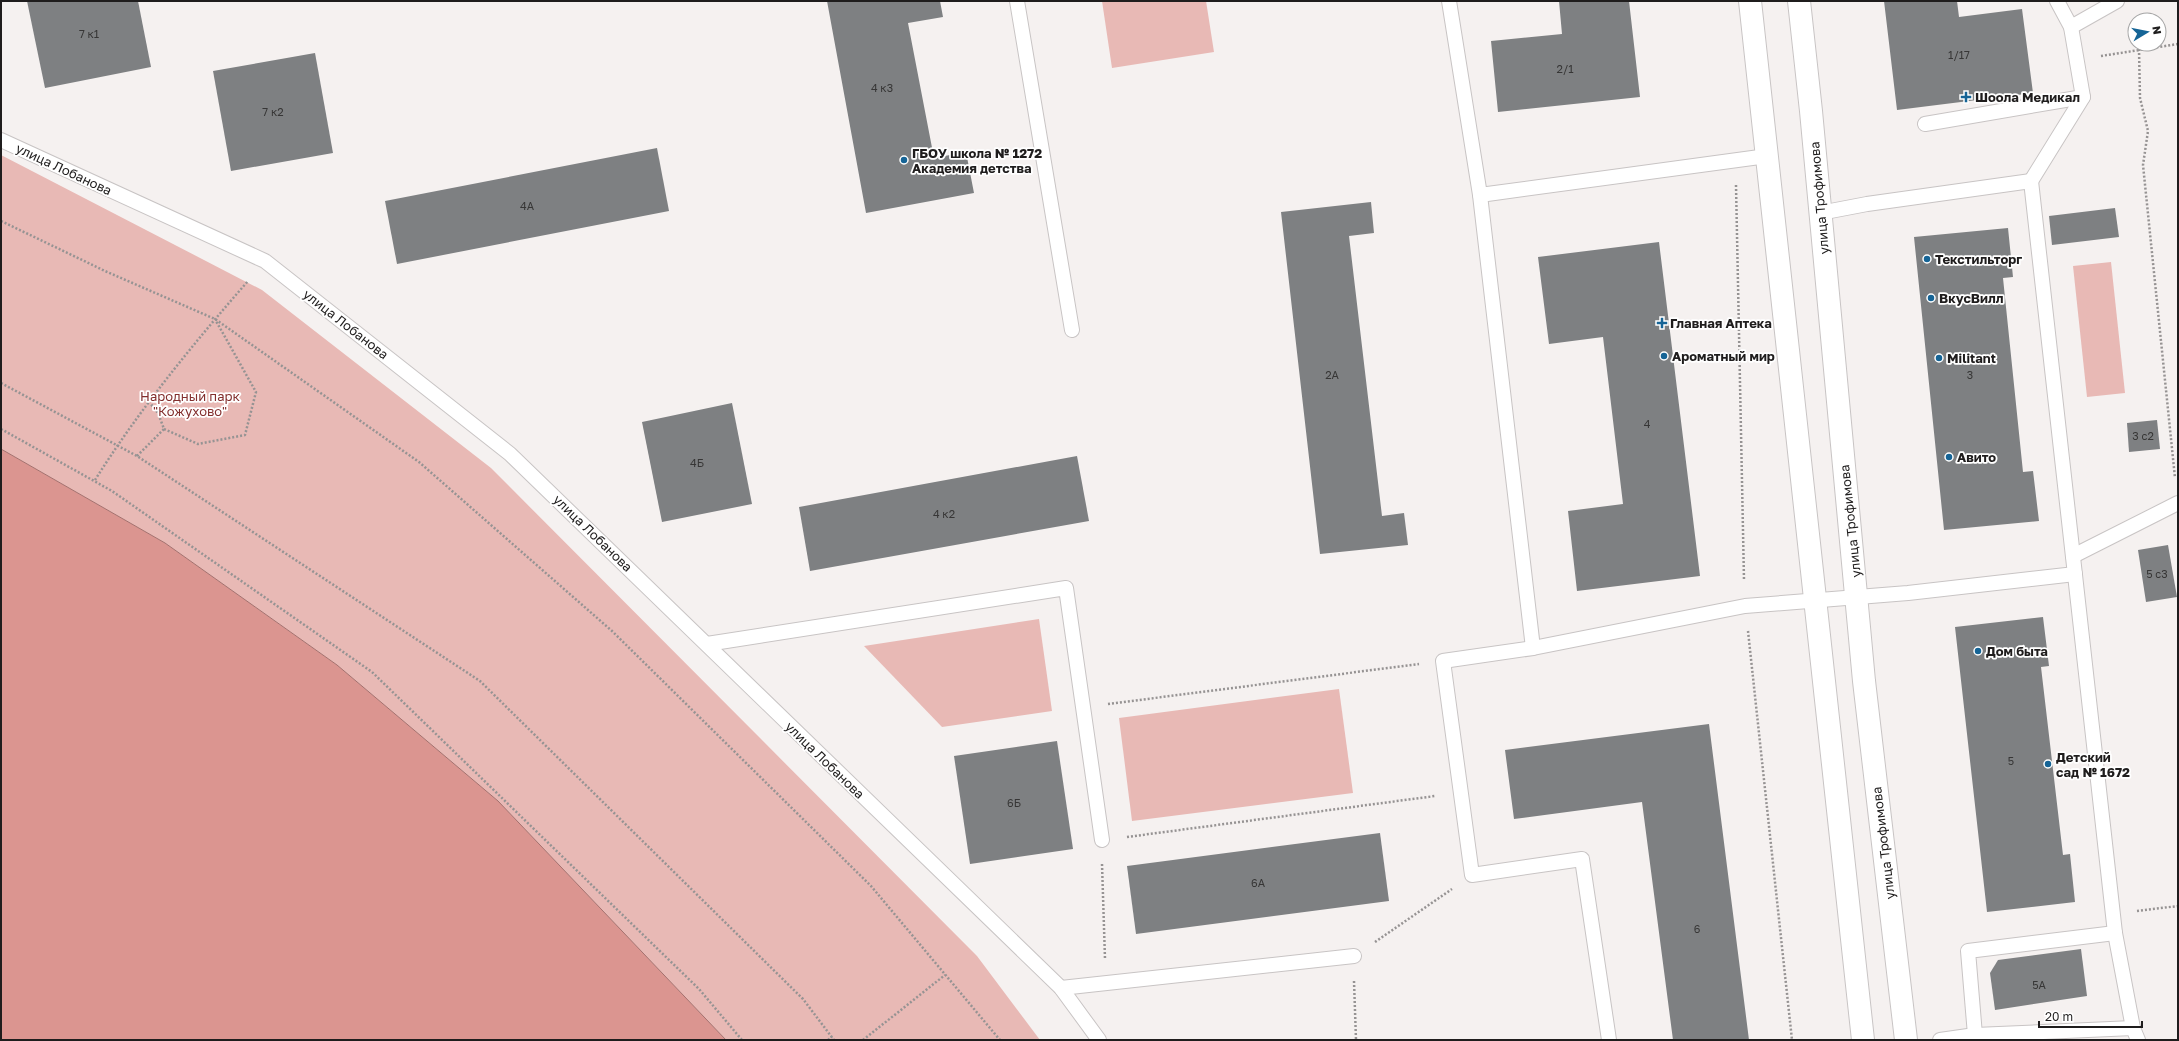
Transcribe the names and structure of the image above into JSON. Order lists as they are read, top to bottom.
{
  "streets": {
    "main road": ["улица Трофимова"],
    "lane": ["улица Лобанова"]
  },
  "parks": ["Народный парк \"Кожухово\""],
  "places": {
    "health": ["Шоола Медикал", "Главная Аптека"],
    "other": [
      "ГБОУ школа № 1272 Академия детства",
      "Текстильторг",
      "ВкусВилл",
      "Ароматный мир",
      "Militant",
      "Авито",
      "Дом быта",
      "Детский сад № 1672"
    ]
  },
  "house_numbers": [
    "7 к1",
    "1/17",
    "2/1",
    "4 к3",
    "7 к2",
    "4А",
    "2А",
    "3",
    "4",
    "3 c2",
    "4Б",
    "4 к2",
    "5 с3",
    "5",
    "6Б",
    "6А",
    "6",
    "5А"
  ],
  "scale_bar": "20 m",
  "north": "right"
}
